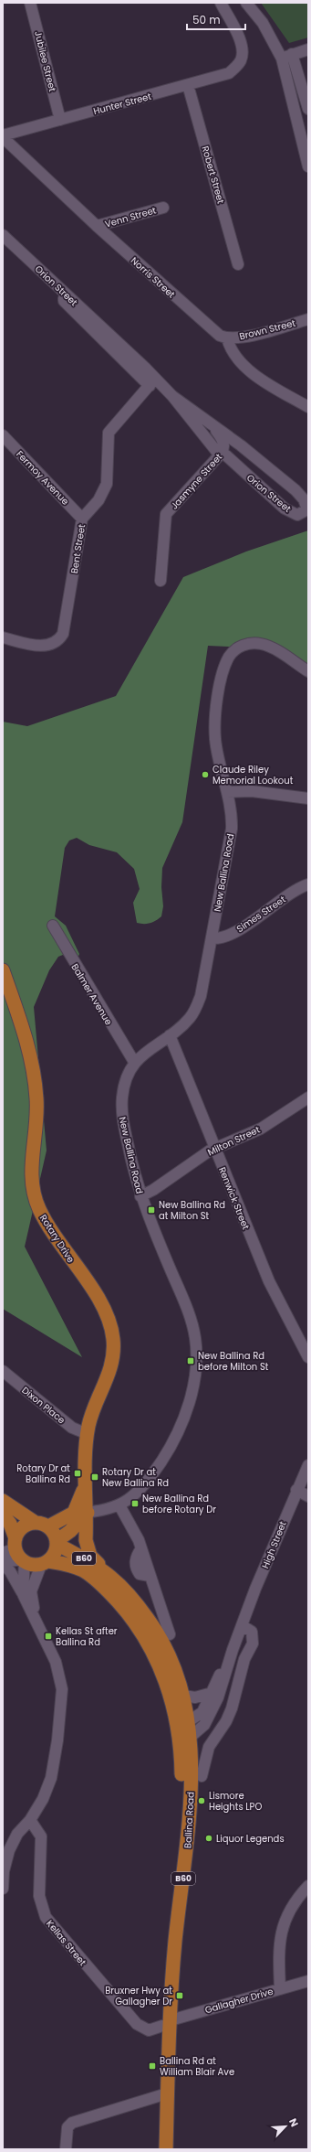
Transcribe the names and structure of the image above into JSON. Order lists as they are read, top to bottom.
{
  "streets": {
    "main road": ["Rotary Drive", "B60", "Ballina Road"],
    "street": [
      "Jubilee Street",
      "Hunter Street",
      "Robert Street",
      "Venn Street",
      "Norris Street",
      "Orion Street",
      "Brown Street",
      "Fermoy Avenue",
      "Jasmyne Street",
      "Bent Street",
      "New Ballina Road",
      "Simes Street",
      "Balmer Avenue",
      "Milton Street",
      "Renwick Street",
      "Dixon Place",
      "High Street",
      "Kellas Street",
      "Gallagher Drive"
    ]
  },
  "crossings": [
    ["Jubilee Street", "Hunter Street"],
    ["Hunter Street", "Robert Street"],
    ["Hunter Street", "Norris Street"],
    ["Venn Street", "Norris Street"],
    ["Norris Street", "Brown Street"],
    ["Orion Street", "Jasmyne Street"],
    ["Orion Street", "Bent Street"],
    ["Fermoy Avenue", "Bent Street"],
    ["New Ballina Road", "Simes Street"],
    ["New Ballina Road", "Balmer Avenue"],
    ["New Ballina Road", "Milton Street"],
    ["New Ballina Road", "Renwick Street"],
    ["New Ballina Road", "Rotary Drive"],
    ["Milton Street", "Renwick Street"],
    ["Rotary Drive", "Dixon Place"],
    ["Rotary Drive", "B60"],
    ["Rotary Drive", "Ballina Road"],
    ["B60", "Ballina Road"],
    ["Ballina Road", "Kellas Street"],
    ["Ballina Road", "Gallagher Drive"],
    ["Kellas Street", "Gallagher Drive"]
  ],
  "places": {
    "other": ["Claude Riley Memorial Lookout", "Lismore Heights LPO", "Liquor Legends"],
    "transit": [
      "New Ballina Rd at Milton St",
      "New Ballina Rd before Milton St",
      "Rotary Dr at Ballina Rd",
      "Rotary Dr at New Ballina Rd",
      "New Ballina Rd before Rotary Dr",
      "Kellas St after Ballina Rd",
      "Bruxner Hwy at Gallagher Dr",
      "Ballina Rd at William Blair Ave"
    ]
  },
  "scale_bar": "50 m",
  "north": "top right"
}
